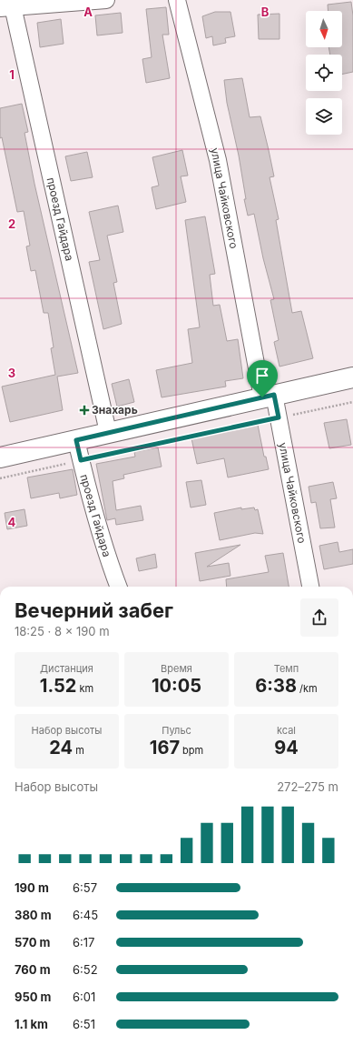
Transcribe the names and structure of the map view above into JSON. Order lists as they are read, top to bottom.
{
  "streets": {
    "street": ["улица Чайковского", "проезд Гайдара"]
  },
  "places": {
    "health": ["Знахарь"]
  },
  "north": "bottom",
  "page": {
    "heading": ["Вечерний забег", "18:25 · 8 × 190 m"],
    "stats": [
      ["Дистанция", "1.52 km"],
      ["Время", "10:05"],
      ["Темп", "6:38 /km"],
      ["Набор высоты", "24 m"],
      ["Пульс", "167 bpm"],
      ["kcal", "94"]
    ],
    "chart": ["Набор высоты", "272–275 m"],
    "list": [
      {
        "name": "190 m",
        "note": "6:57"
      },
      {
        "name": "380 m",
        "note": "6:45"
      },
      {
        "name": "570 m",
        "note": "6:17"
      },
      {
        "name": "760 m",
        "note": "6:52"
      },
      {
        "name": "950 m",
        "note": "6:01"
      },
      {
        "name": "1.1 km",
        "note": "6:51"
      }
    ]
  },
  "grid": {
    "columns": ["A", "B"],
    "rows": [
      "1",
      "2",
      "3",
      "4"
    ]
  }
}
